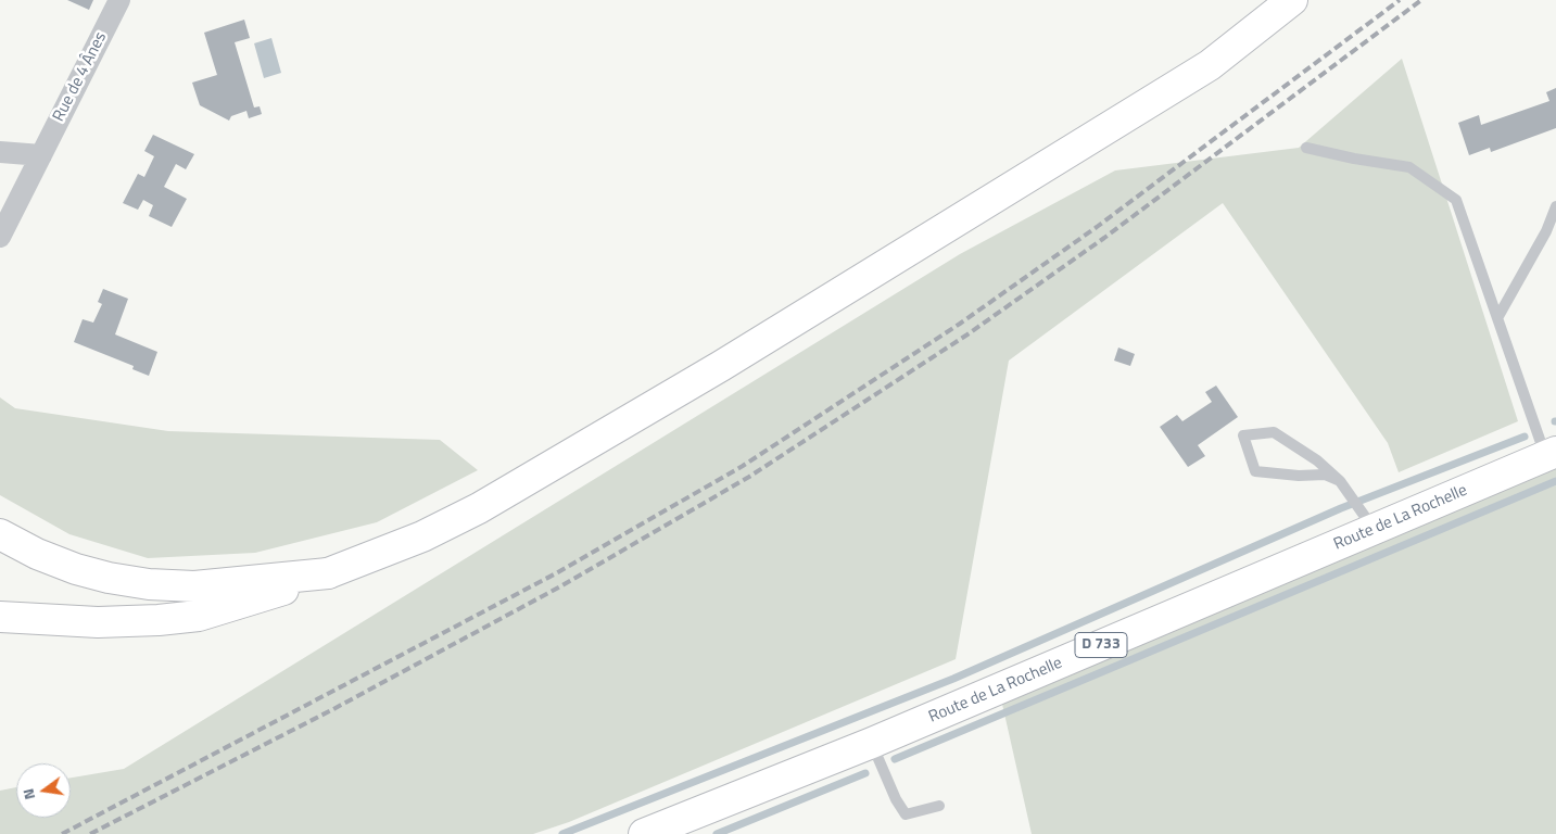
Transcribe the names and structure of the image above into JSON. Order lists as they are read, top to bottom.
{
  "streets": {
    "main road": ["Route de La Rochelle", "D 733"],
    "street": ["Rue de 4 Ânes"]
  },
  "north": "left"
}
